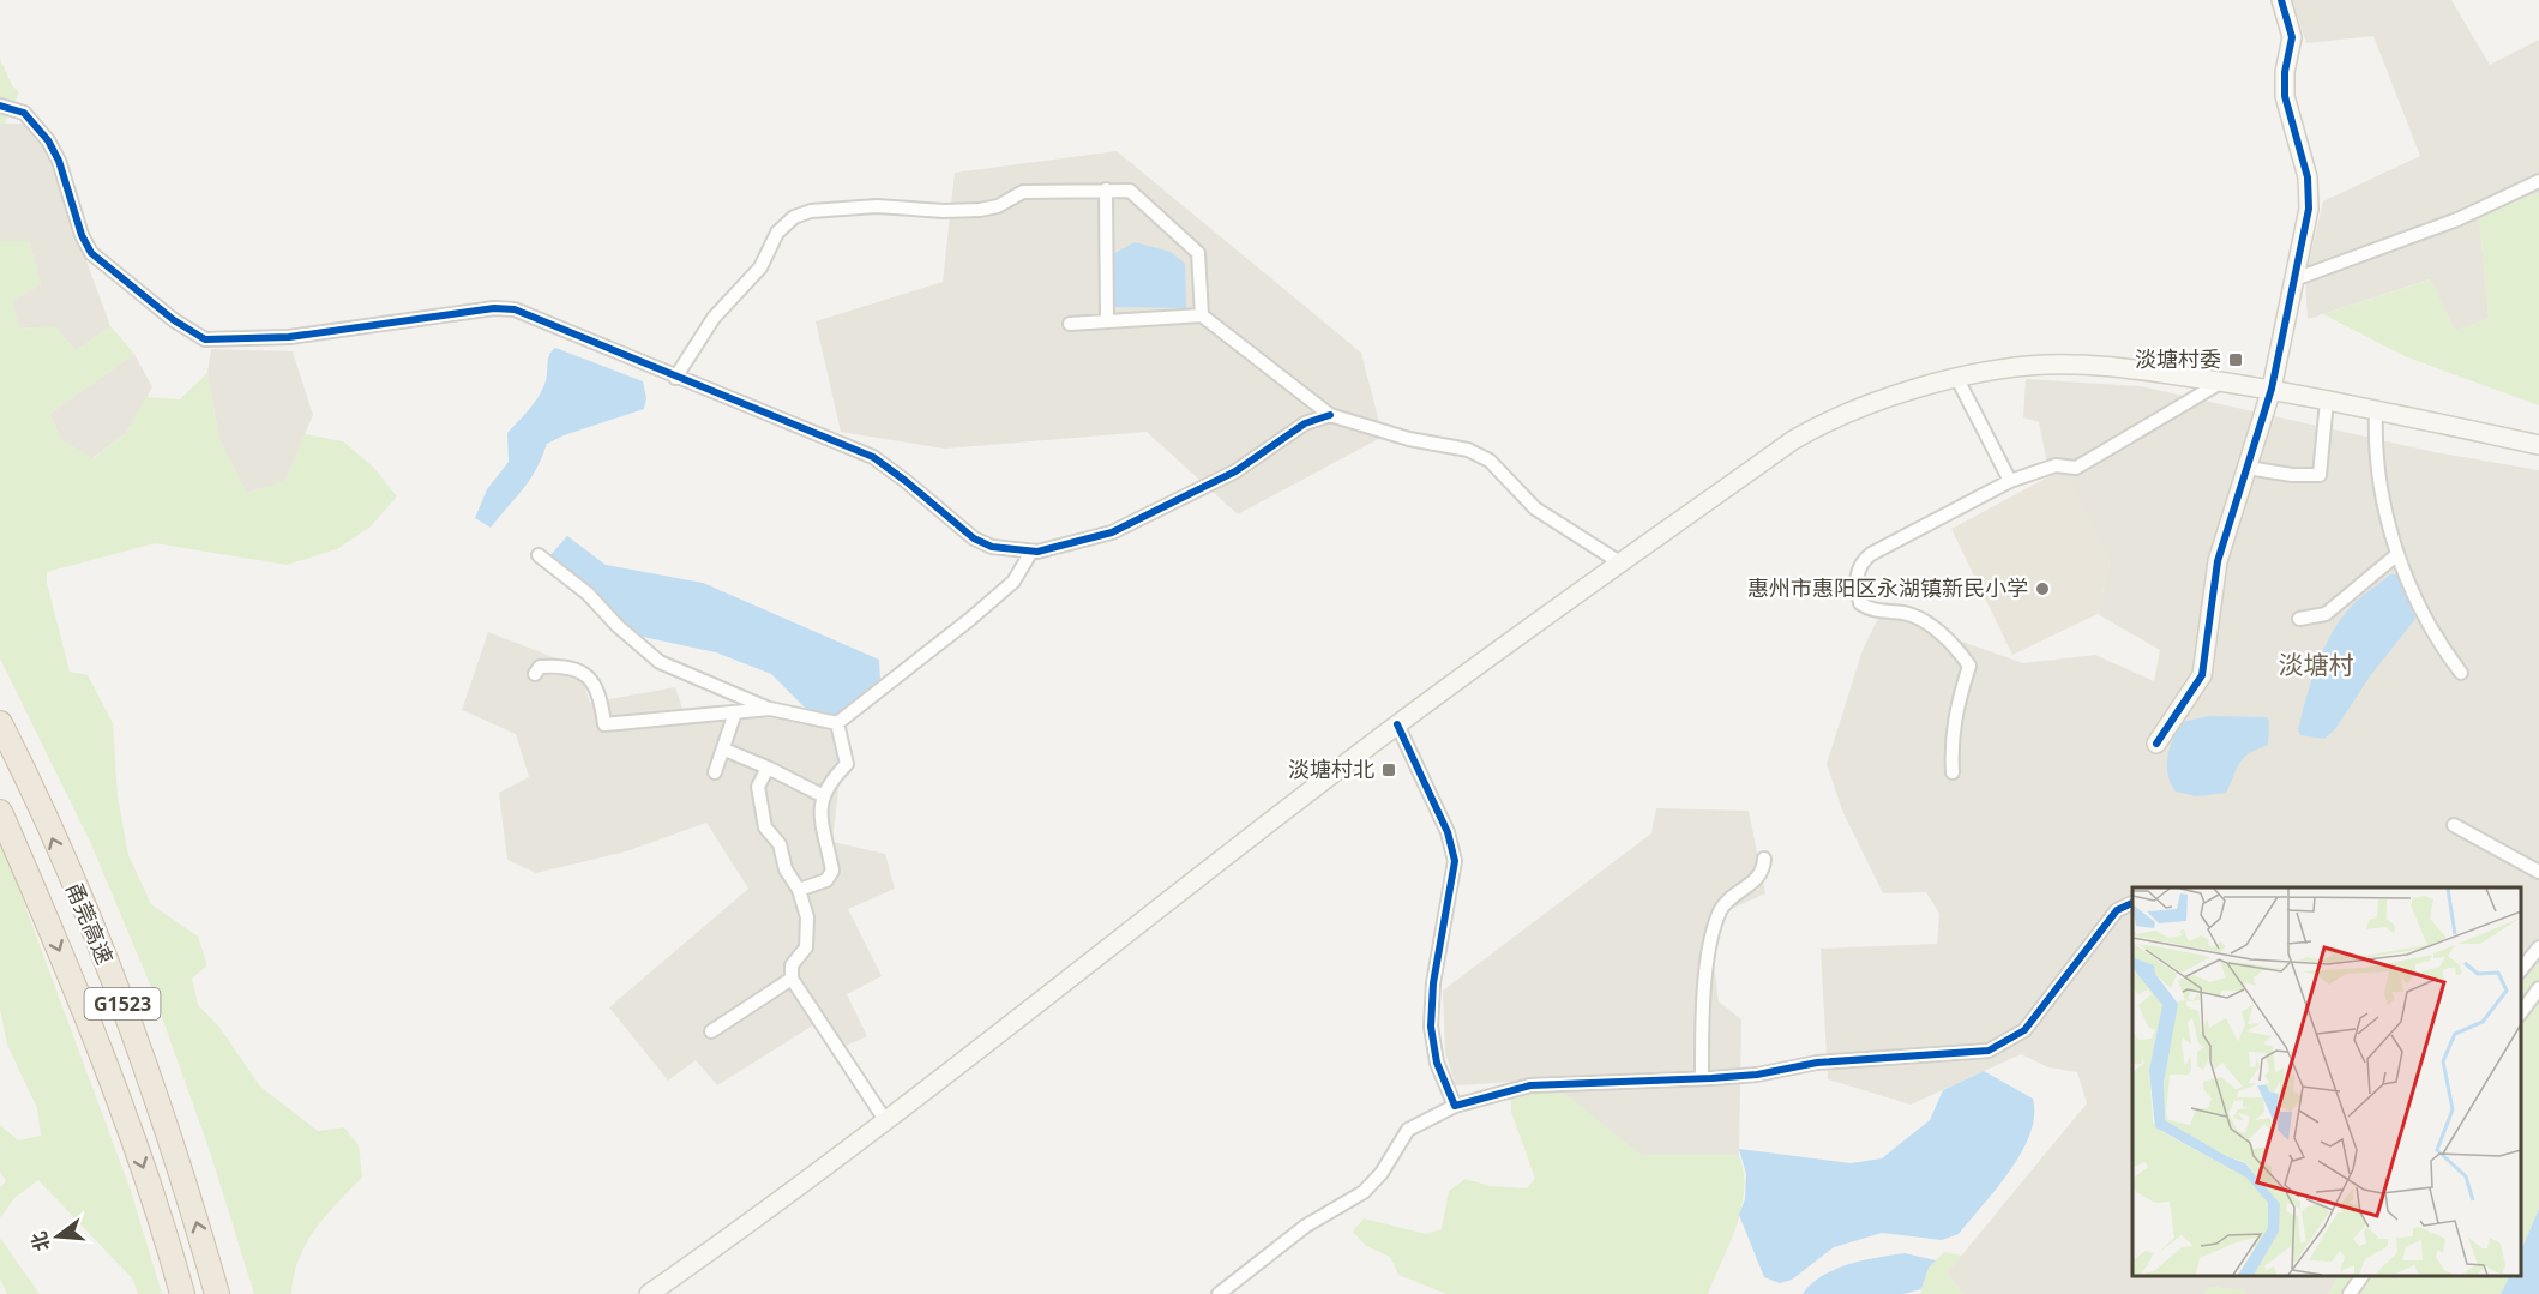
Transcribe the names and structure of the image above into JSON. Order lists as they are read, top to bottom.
{
  "streets": {
    "highway": ["甬莞高速", "G1523"]
  },
  "districts": ["淡塘村"],
  "places": {
    "transit": ["淡塘村委", "淡塘村北"],
    "other": ["惠州市惠阳区永湖镇新民小学"]
  },
  "north": "left"
}
